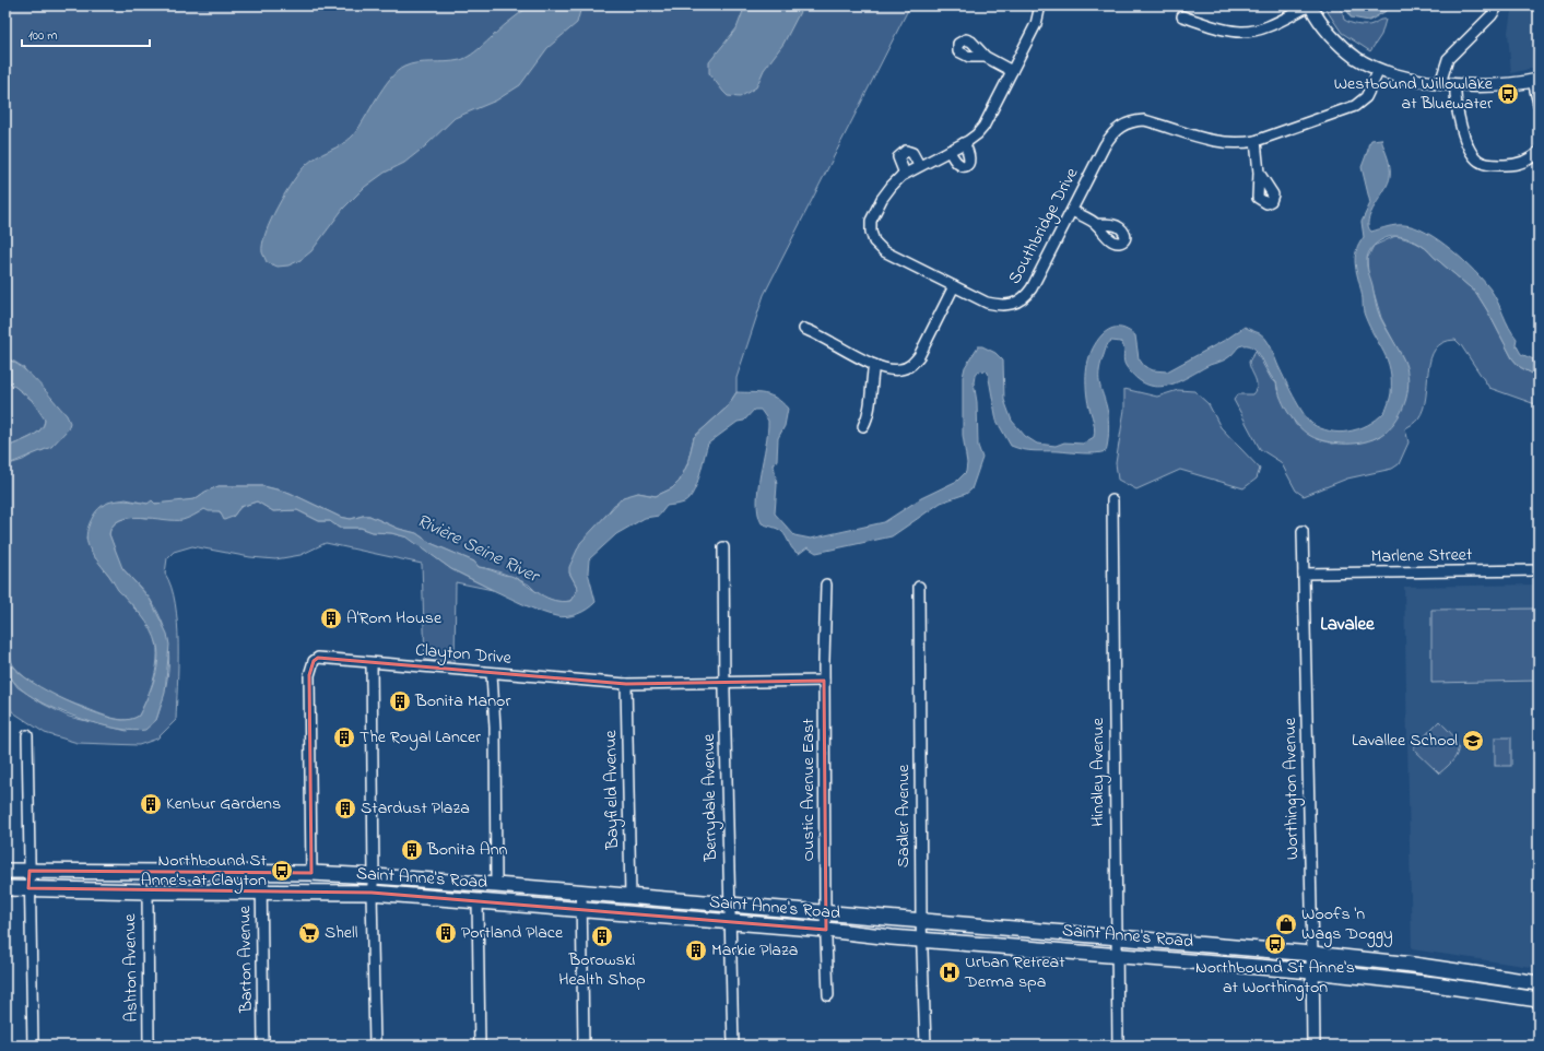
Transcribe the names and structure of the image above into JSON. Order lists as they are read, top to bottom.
{
  "streets": {
    "main road": ["Saint Anne's Road"],
    "street": [
      "Southbridge Drive",
      "Marlene Street",
      "Clayton Drive",
      "Hindley Avenue",
      "Worthington Avenue",
      "Bayfield Avenue",
      "Oustic Avenue East",
      "Berrydale Avenue",
      "Sadler Avenue",
      "Barton Avenue",
      "Ashton Avenue"
    ]
  },
  "crossings": [
    ["Marlene Street", "Worthington Avenue"],
    ["Clayton Drive", "Bayfield Avenue"],
    ["Clayton Drive", "Oustic Avenue East"],
    ["Clayton Drive", "Berrydale Avenue"],
    ["Clayton Drive", "Saint Anne's Road"],
    ["Hindley Avenue", "Saint Anne's Road"],
    ["Worthington Avenue", "Saint Anne's Road"],
    ["Bayfield Avenue", "Saint Anne's Road"],
    ["Oustic Avenue East", "Saint Anne's Road"],
    ["Berrydale Avenue", "Saint Anne's Road"],
    ["Sadler Avenue", "Saint Anne's Road"],
    ["Saint Anne's Road", "Barton Avenue"],
    ["Saint Anne's Road", "Ashton Avenue"]
  ],
  "districts": ["Lavalee"],
  "water": ["Rivière Seine River"],
  "places": {
    "bus stop": ["Westbound Willowlake at Bluewater", "Northbound St Anne's at Clayton", "Northbound St Anne's at Worthington"],
    "building": [
      "A'Rom House",
      "Bonita Manor",
      "The Royal Lancer",
      "Kenbur Gardens",
      "Stardust Plaza",
      "Bonita Ann",
      "Portland Place",
      "Borowski Health Shop",
      "Markie Plaza"
    ],
    "school or university": ["Lavallee School"],
    "shop": ["Woofs 'n Wags Doggy"],
    "supermarket": ["Shell"],
    "hospital": ["Urban Retreat Derma spa"]
  },
  "scale_bar": "100 m"
}
